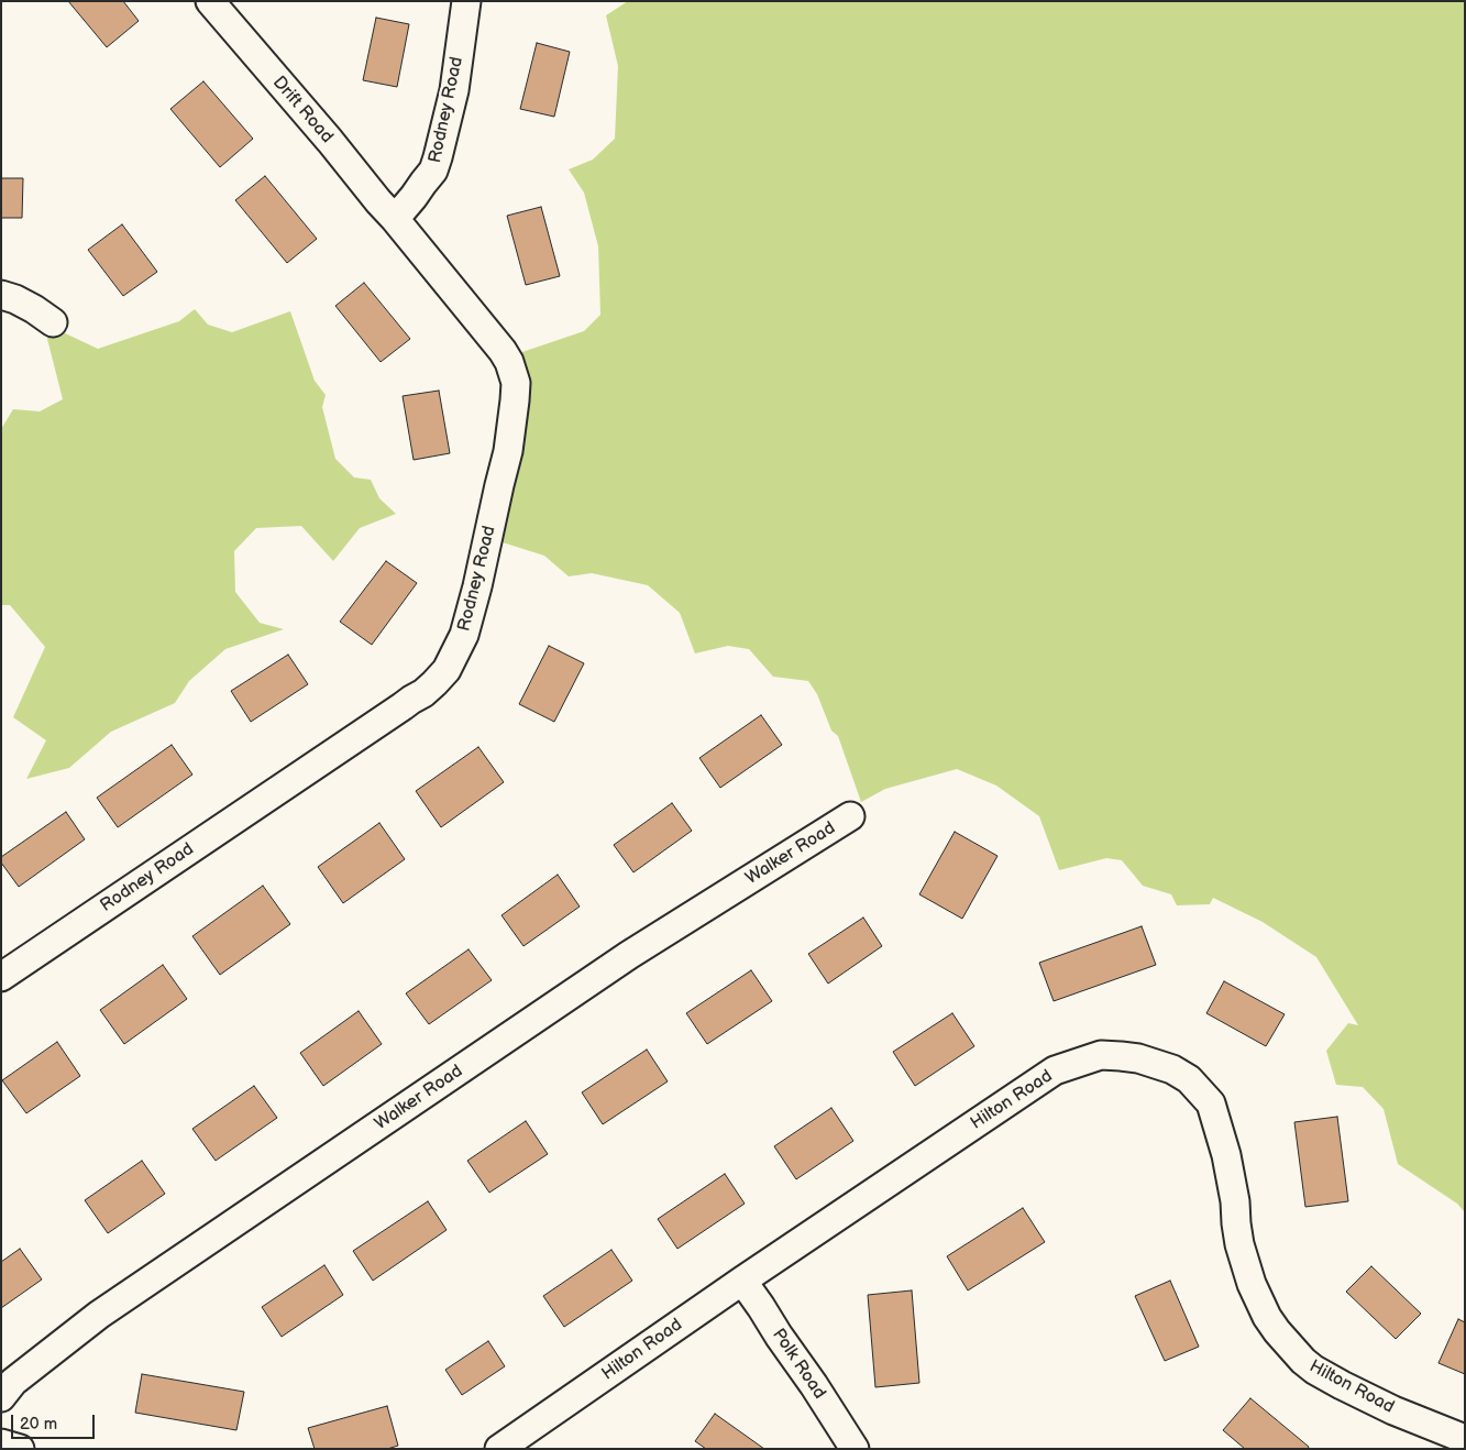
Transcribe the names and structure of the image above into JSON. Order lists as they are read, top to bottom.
{
  "streets": {
    "street": [
      "Drift Road",
      "Rodney Road",
      "Walker Road",
      "Hilton Road",
      "Polk Road"
    ]
  },
  "crossings": [
    ["Drift Road", "Rodney Road"],
    ["Hilton Road", "Polk Road"]
  ],
  "scale_bar": "20 m"
}
